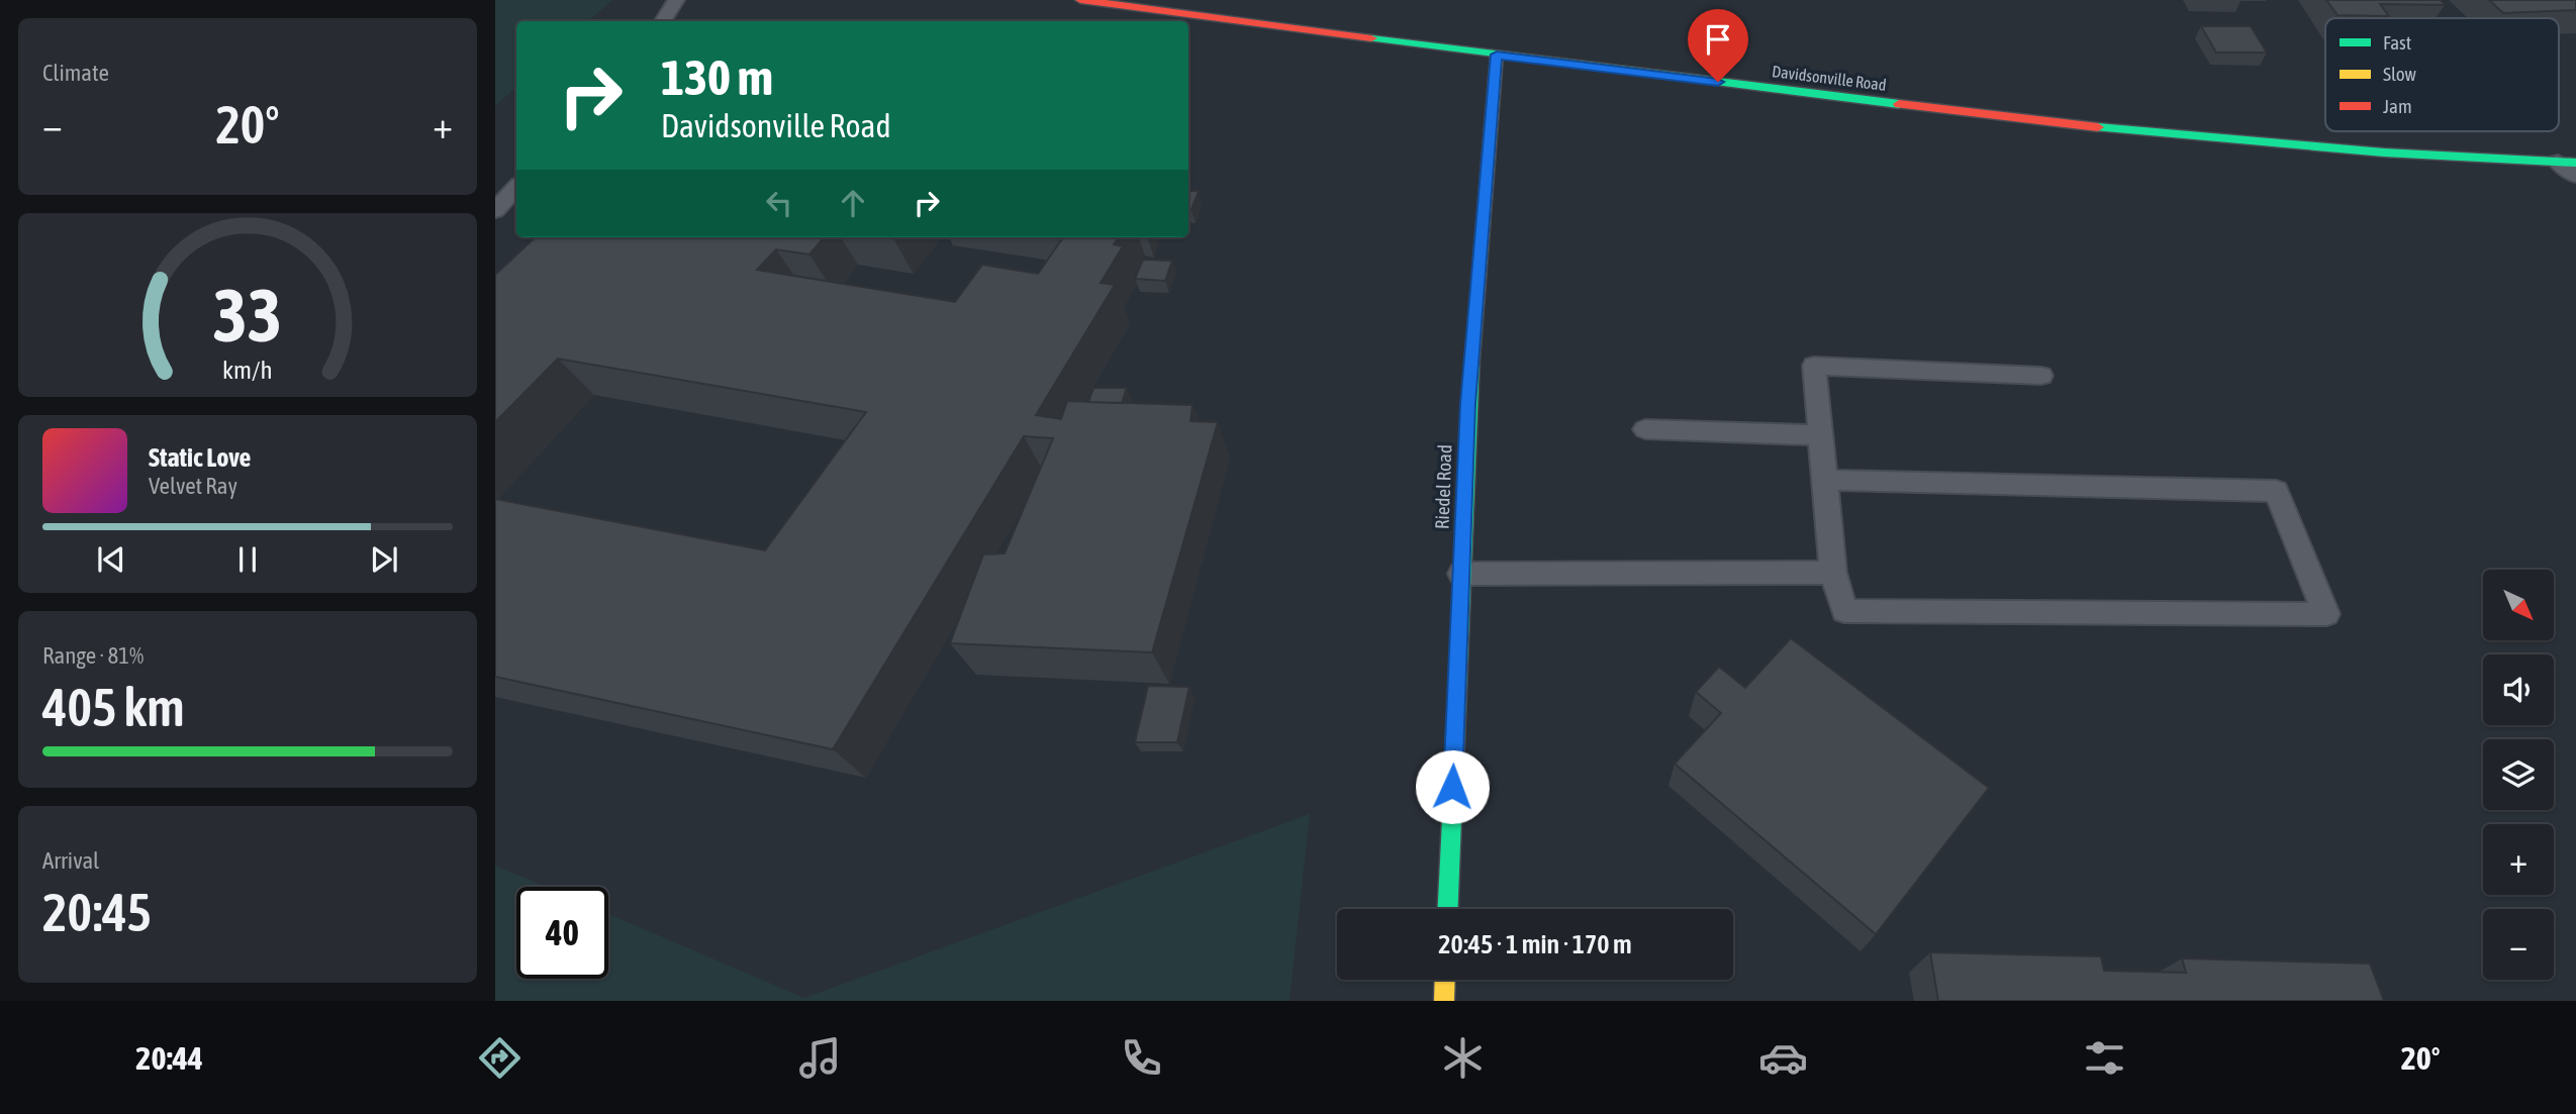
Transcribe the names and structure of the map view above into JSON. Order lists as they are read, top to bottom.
{
  "streets": {
    "main road": ["Davidsonville Road", "Riedel Road"]
  },
  "crossings": [
    ["Davidsonville Road", "Riedel Road"]
  ],
  "legend": ["Fast", "Slow", "Jam"],
  "north": "bottom right",
  "page": {
    "tile": [
      "Climate",
      ["Range · 81%", "405 km"],
      ["Arrival", "20:45"]
    ],
    "turn": ["130 m", "Davidsonville Road"],
    "heat": ["−", "20°", "+"],
    "song": ["Static Love", "Velvet Ray"],
    "map_buttons": ["+", "−"],
    "limit": "40",
    "trip": "20:45 · 1 min · 170 m",
    "tabs": ["20:44", "20°"],
    "gauge": ["33", "km/h"]
  }
}
